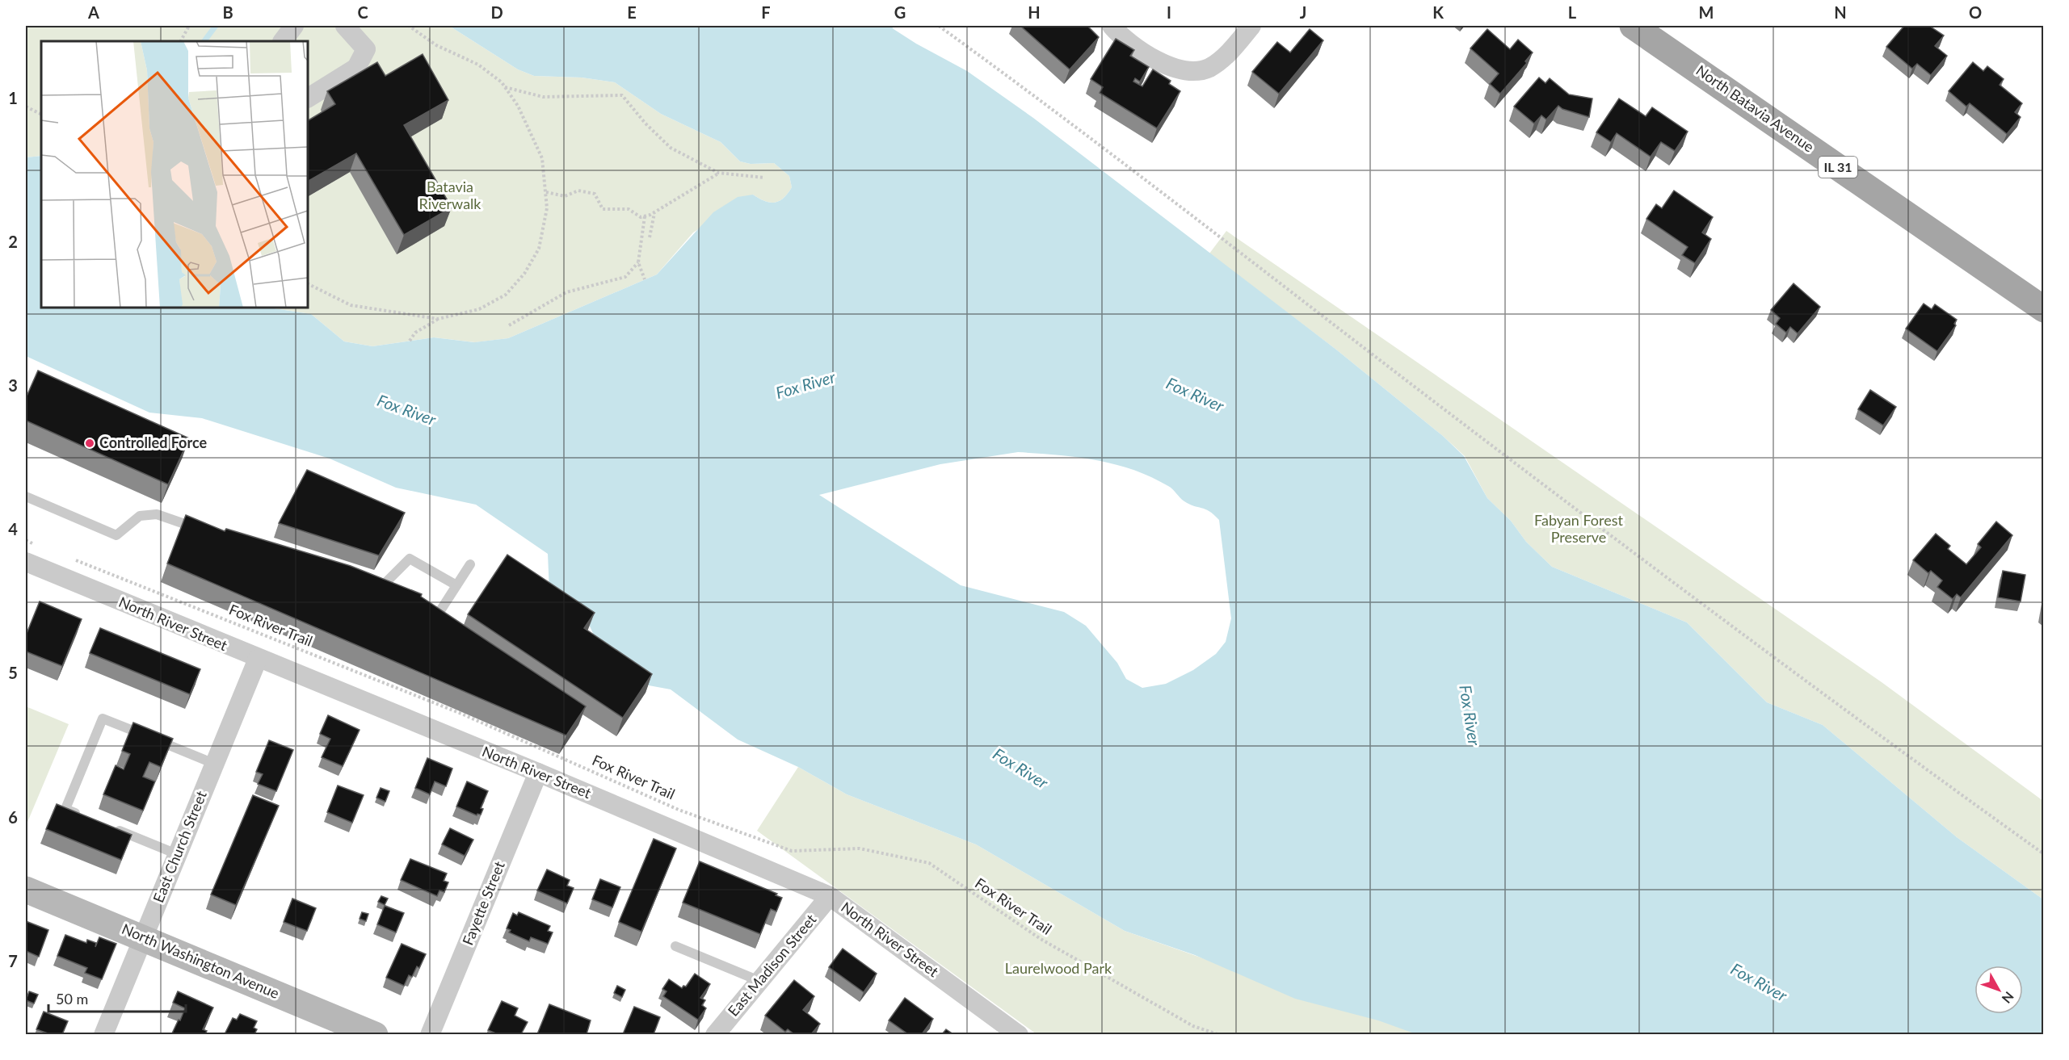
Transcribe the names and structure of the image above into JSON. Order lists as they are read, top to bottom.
{
  "streets": {
    "main road": ["North Batavia Avenue", "IL 31", "North Washington Avenue"],
    "street": [
      "North River Street",
      "East Church Street",
      "Fayette Street",
      "East Madison Street"
    ],
    "path": ["Fox River Trail"]
  },
  "crossings": [
    ["North River Street", "East Church Street"],
    ["North River Street", "Fayette Street"],
    ["North River Street", "East Madison Street"],
    ["East Church Street", "North Washington Avenue"]
  ],
  "water": ["Fox River"],
  "parks": ["Batavia Riverwalk", "Fabyan Forest Preserve", "Laurelwood Park"],
  "places": ["Controlled Force"],
  "scale_bar": "50 m",
  "north": "bottom right",
  "grid": {
    "columns": [
      "A",
      "B",
      "C",
      "D",
      "E",
      "F",
      "G",
      "H",
      "I",
      "J",
      "K",
      "L",
      "M",
      "N",
      "O"
    ],
    "rows": [
      "1",
      "2",
      "3",
      "4",
      "5",
      "6",
      "7"
    ]
  }
}
